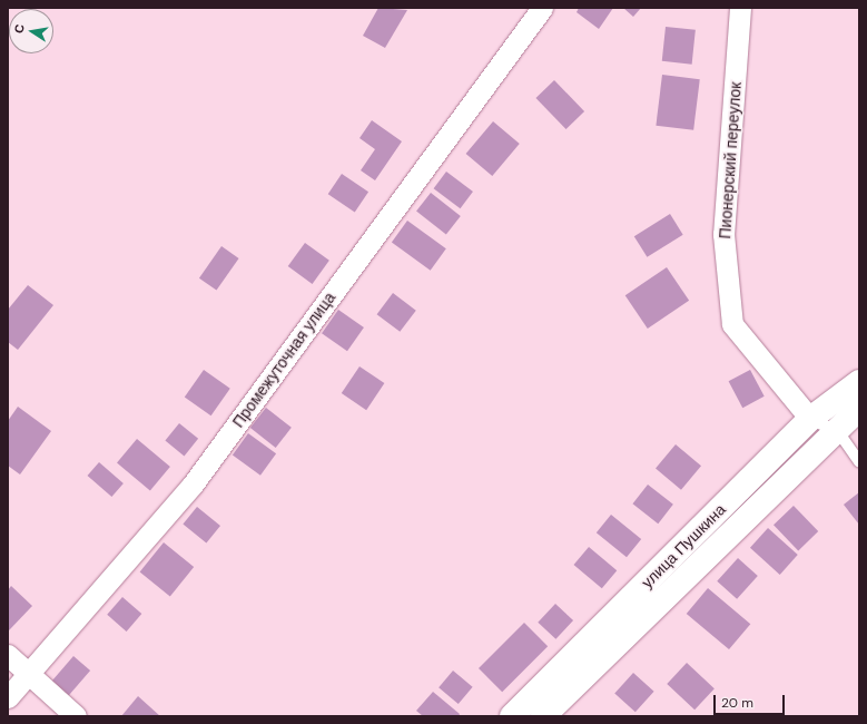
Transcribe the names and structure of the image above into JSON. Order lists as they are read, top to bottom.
{
  "streets": {
    "street": ["Пионерский переулок", "Промежуточная улица", "улица Пушкина"]
  },
  "crossings": [
    ["Пионерский переулок", "улица Пушкина"]
  ],
  "scale_bar": "20 m",
  "north": "left"
}
